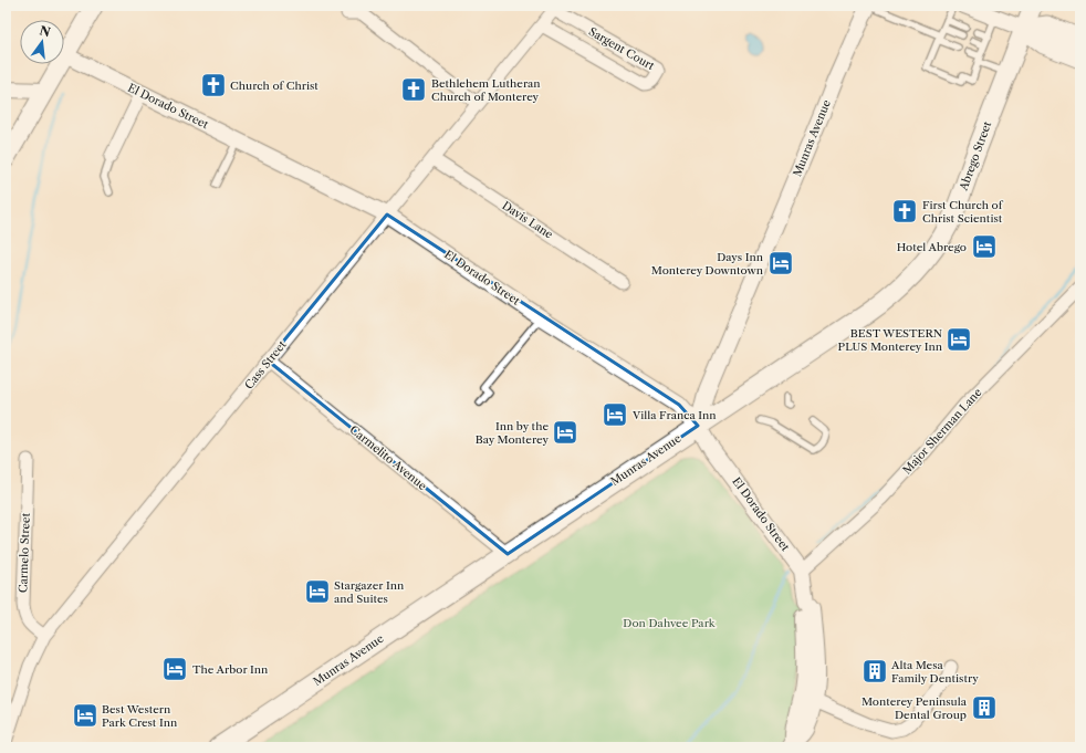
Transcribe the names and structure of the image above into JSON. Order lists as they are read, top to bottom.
{
  "streets": {
    "main road": ["Munras Avenue", "Abrego Street"],
    "street": [
      "Sargent Court",
      "El Dorado Street",
      "Davis Lane",
      "Cass Street",
      "Major Sherman Lane",
      "Carmelito Avenue",
      "Carmelo Street"
    ]
  },
  "crossings": [
    ["Sargent Court", "Cass Street"],
    ["El Dorado Street", "Munras Avenue"],
    ["El Dorado Street", "Abrego Street"],
    ["El Dorado Street", "Cass Street"],
    ["El Dorado Street", "Major Sherman Lane"],
    ["Munras Avenue", "Abrego Street"],
    ["Munras Avenue", "Carmelito Avenue"],
    ["Davis Lane", "Cass Street"],
    ["Cass Street", "Carmelito Avenue"],
    ["Cass Street", "Carmelo Street"]
  ],
  "parks": ["Don Dahvee Park"],
  "places": {
    "church": ["Church of Christ", "Bethlehem Lutheran Church of Monterey", "First Church of Christ Scientist"],
    "hotel": [
      "Hotel Abrego",
      "Days Inn Monterey Downtown",
      "BEST WESTERN PLUS Monterey Inn",
      "Villa Franca Inn",
      "Inn by the Bay Monterey",
      "Stargazer Inn and Suites",
      "The Arbor Inn",
      "Best Western Park Crest Inn"
    ],
    "building": ["Alta Mesa Family Dentistry", "Monterey Peninsula Dental Group"]
  },
  "north": "top"
}
